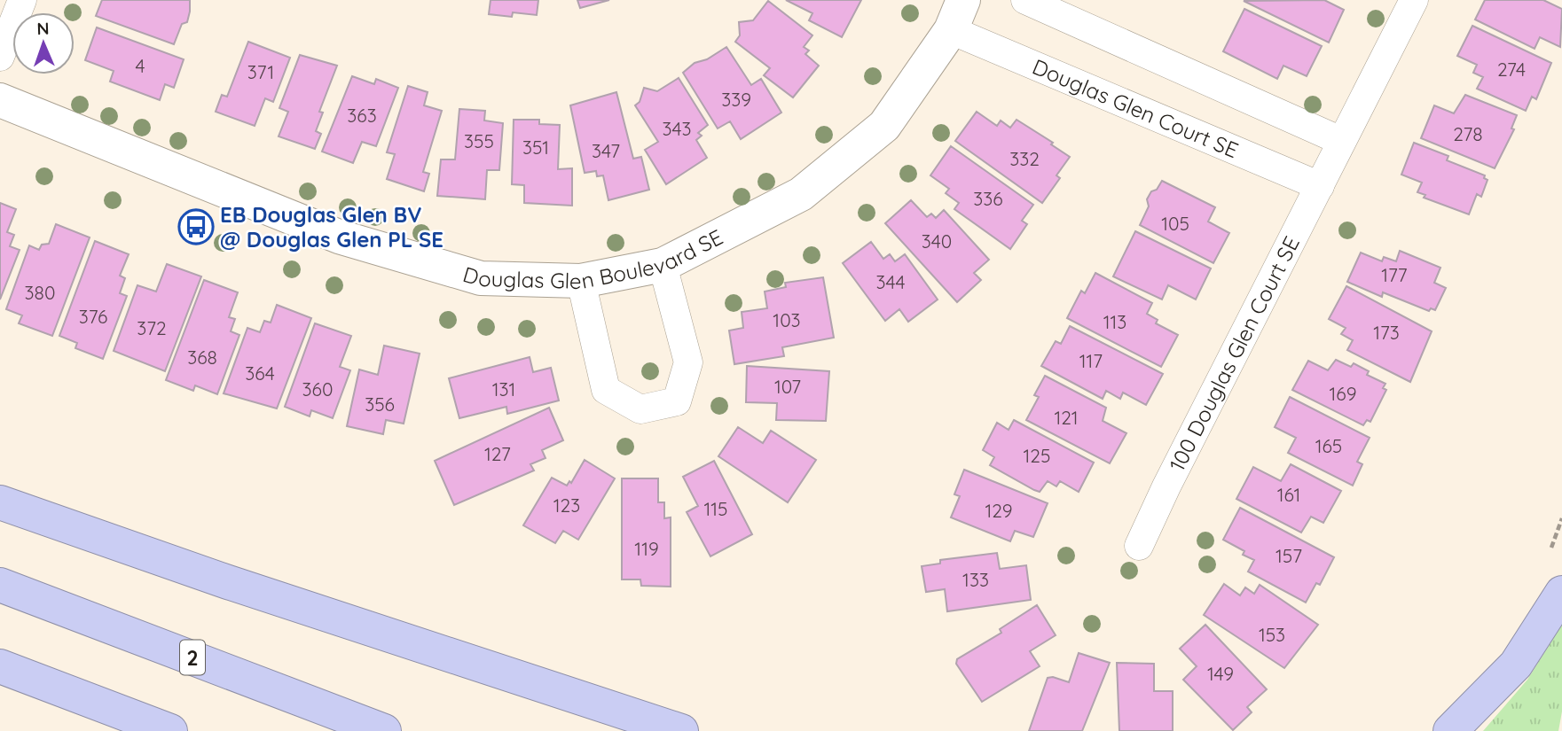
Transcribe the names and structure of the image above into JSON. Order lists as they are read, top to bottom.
{
  "streets": {
    "highway": ["2"],
    "street": ["Douglas Glen Court SE", "Douglas Glen Boulevard SE", "100 Douglas Glen Court SE"]
  },
  "crossings": [
    ["Douglas Glen Court SE", "Douglas Glen Boulevard SE"],
    ["Douglas Glen Court SE", "100 Douglas Glen Court SE"]
  ],
  "places": {
    "bus stop": ["EB Douglas Glen BV @ Douglas Glen PL SE"]
  },
  "house_numbers": [
    "4",
    "274",
    "371",
    "339",
    "363",
    "343",
    "278",
    "355",
    "351",
    "347",
    "332",
    "336",
    "105",
    "340",
    "177",
    "344",
    "380",
    "376",
    "103",
    "113",
    "372",
    "173",
    "368",
    "117",
    "364",
    "107",
    "360",
    "131",
    "169",
    "356",
    "121",
    "165",
    "127",
    "125",
    "161",
    "123",
    "115",
    "129",
    "119",
    "157",
    "133",
    "153",
    "149"
  ],
  "north": "top"
}
